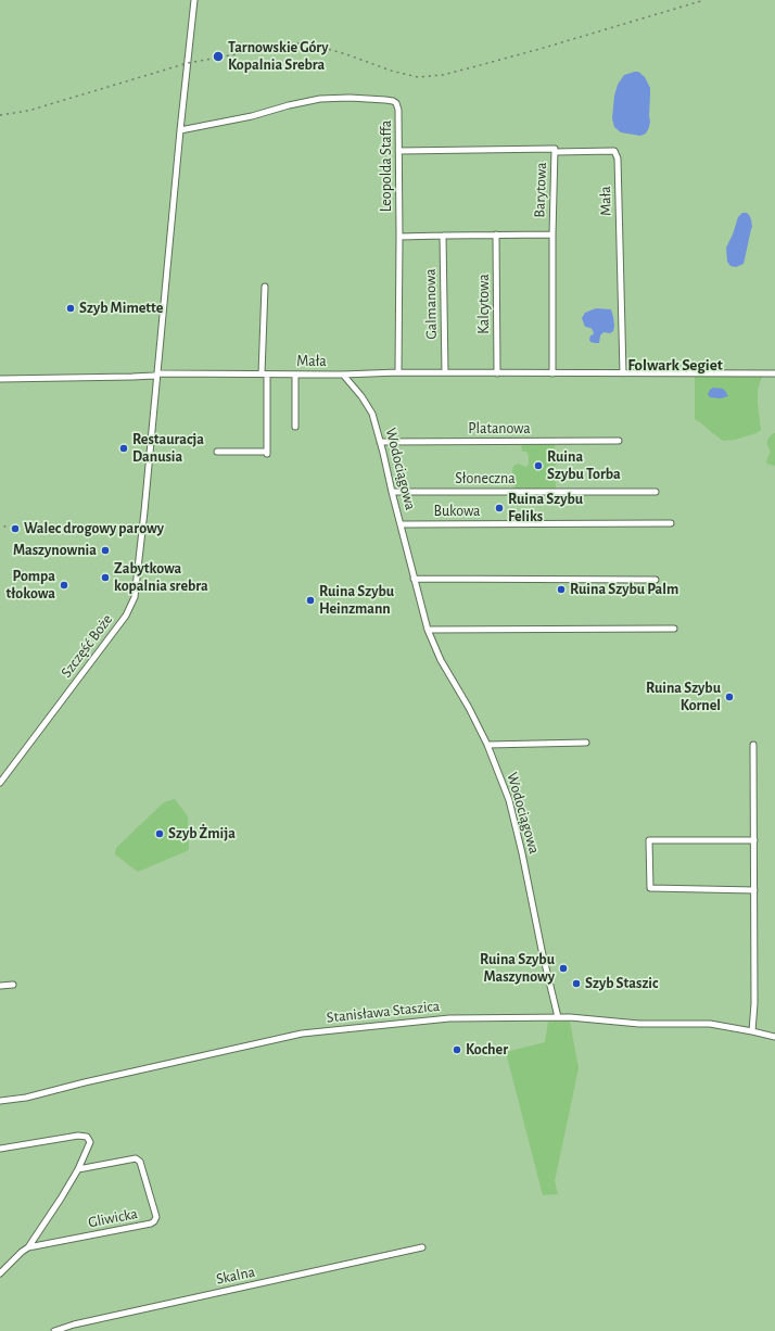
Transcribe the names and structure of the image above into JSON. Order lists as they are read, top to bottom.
{
  "streets": {
    "street": [
      "Leopolda Staffa",
      "Barytowa",
      "Mała",
      "Galmanowa",
      "Kalcytowa",
      "Platanowa",
      "Wodociągowa",
      "Słoneczna",
      "Bukowa",
      "Szczęść Boże",
      "Stanisława Staszica",
      "Gliwicka",
      "Skalna"
    ]
  },
  "crossings": [
    ["Leopolda Staffa", "Barytowa"],
    ["Leopolda Staffa", "Mała"],
    ["Barytowa", "Mała"],
    ["Barytowa", "Galmanowa"],
    ["Barytowa", "Kalcytowa"],
    ["Mała", "Galmanowa"],
    ["Mała", "Kalcytowa"],
    ["Mała", "Wodociągowa"],
    ["Mała", "Szczęść Boże"],
    ["Platanowa", "Wodociągowa"],
    ["Wodociągowa", "Słoneczna"],
    ["Wodociągowa", "Bukowa"],
    ["Wodociągowa", "Stanisława Staszica"]
  ],
  "districts": ["Folwark Segiet"],
  "places": [
    "Tarnowskie Góry Kopalnia Srebra",
    "Szyb Mimette",
    "Restauracja Danusia",
    "Ruina Szybu Torba",
    "Ruina Szybu Feliks",
    "Walec drogowy parowy",
    "Maszynownia",
    "Zabytkowa kopalnia srebra",
    "Pompa tłokowa",
    "Ruina Szybu Palm",
    "Ruina Szybu Heinzmann",
    "Ruina Szybu Kornel",
    "Szyb Żmija",
    "Ruina Szybu Maszynowy",
    "Szyb Staszic",
    "Kocher"
  ]
}
